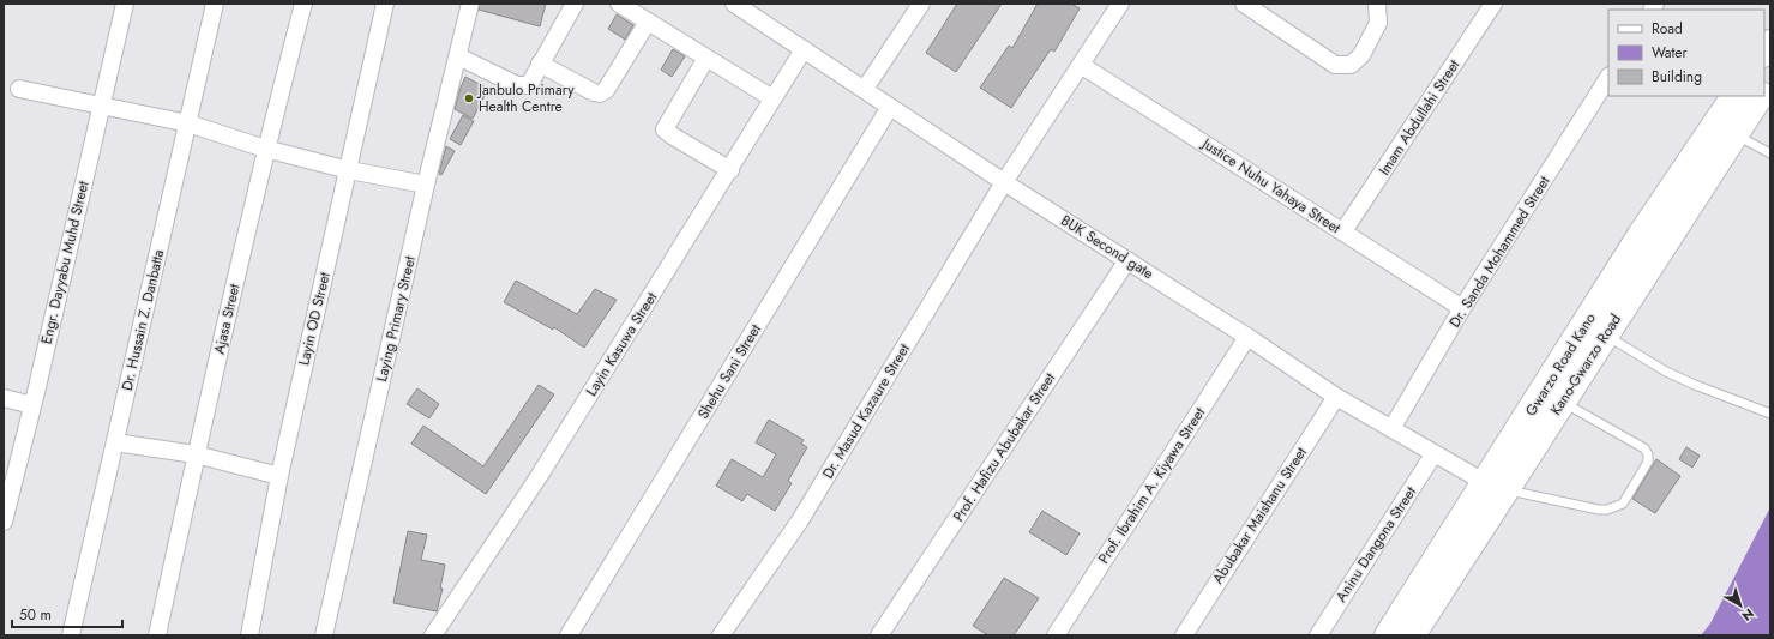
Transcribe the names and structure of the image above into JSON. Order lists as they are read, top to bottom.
{
  "streets": {
    "main road": ["Gwarzo Road Kano", "Kano-Gwarzo Road"],
    "street": [
      "Imam Abdullahi Street",
      "Justice Nuhu Yahaya Street",
      "BUK Second gate",
      "Dr. Sanda Mohammed Street",
      "Engr. Dayyabu Muhd Street",
      "Ajasa Street",
      "Layin OD Street",
      "Laying Primary Street",
      "Dr. Hussain Z. Danbatta",
      "Layin Kasuwa Street",
      "Shehu Sani Street",
      "Dr. Masud Kazaure Street",
      "Prof. Hafizu Abubakar Street",
      "Prof. Ibrahim A. Kiyawa Street",
      "Abubakar Maishanu Street",
      "Aninu Dangona Street"
    ]
  },
  "crossings": [
    ["Imam Abdullahi Street", "Justice Nuhu Yahaya Street"],
    ["Justice Nuhu Yahaya Street", "Dr. Sanda Mohammed Street"],
    ["Justice Nuhu Yahaya Street", "Dr. Masud Kazaure Street"],
    ["BUK Second gate", "Dr. Sanda Mohammed Street"],
    ["BUK Second gate", "Layin Kasuwa Street"],
    ["BUK Second gate", "Gwarzo Road Kano"],
    ["BUK Second gate", "Kano-Gwarzo Road"],
    ["BUK Second gate", "Shehu Sani Street"],
    ["BUK Second gate", "Dr. Masud Kazaure Street"],
    ["BUK Second gate", "Prof. Hafizu Abubakar Street"],
    ["BUK Second gate", "Prof. Ibrahim A. Kiyawa Street"],
    ["BUK Second gate", "Abubakar Maishanu Street"],
    ["BUK Second gate", "Aninu Dangona Street"],
    ["Gwarzo Road Kano", "Kano-Gwarzo Road"]
  ],
  "places": ["Janbulo Primary Health Centre"],
  "legend": ["Road", "Water", "Building"],
  "scale_bar": "50 m",
  "north": "bottom right"
}
